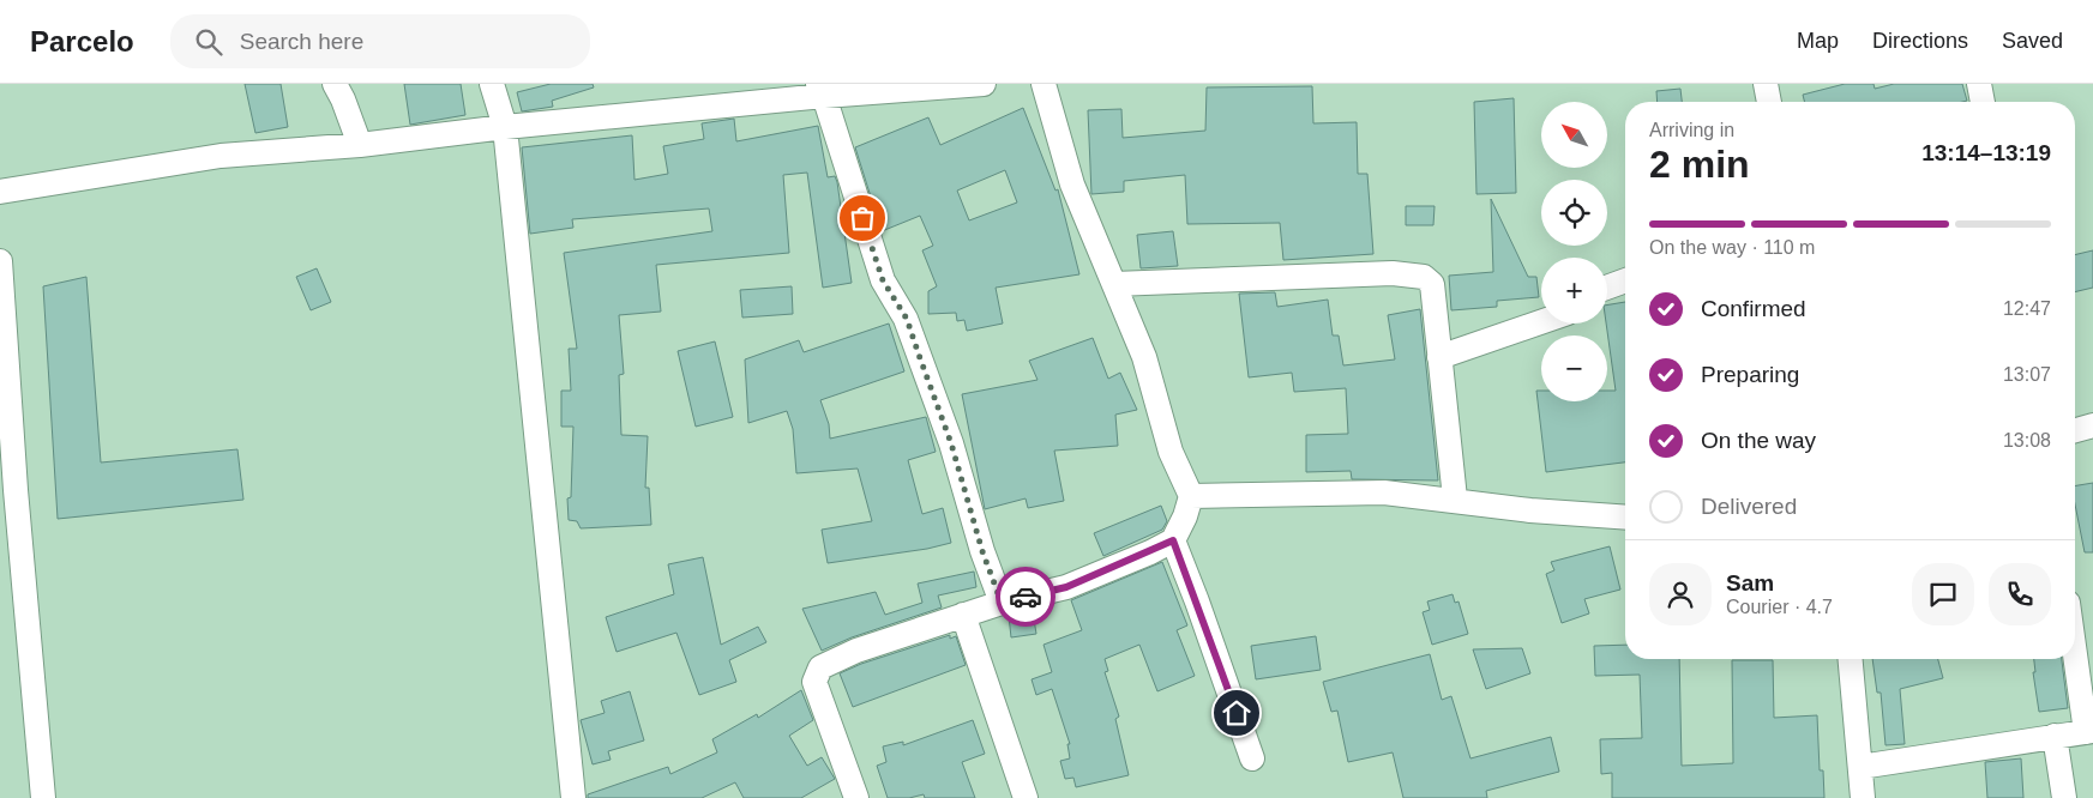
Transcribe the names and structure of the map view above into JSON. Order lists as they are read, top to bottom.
{
  "north": "top left",
  "page": {
    "header": "Parcelo",
    "search": "Search here",
    "nav": ["Map", "Directions", "Saved"],
    "map_buttons": ["+", "−"],
    "heading": ["2 min", "Arriving in", "13:14–13:19"],
    "panel": ["Sam", "Courier · 4.7"],
    "bar": "On the way · 110 m",
    "list": [
      ["Confirmed", "12:47"],
      ["Preparing", "13:07"],
      ["On the way", "13:08"],
      "Delivered"
    ]
  }
}
